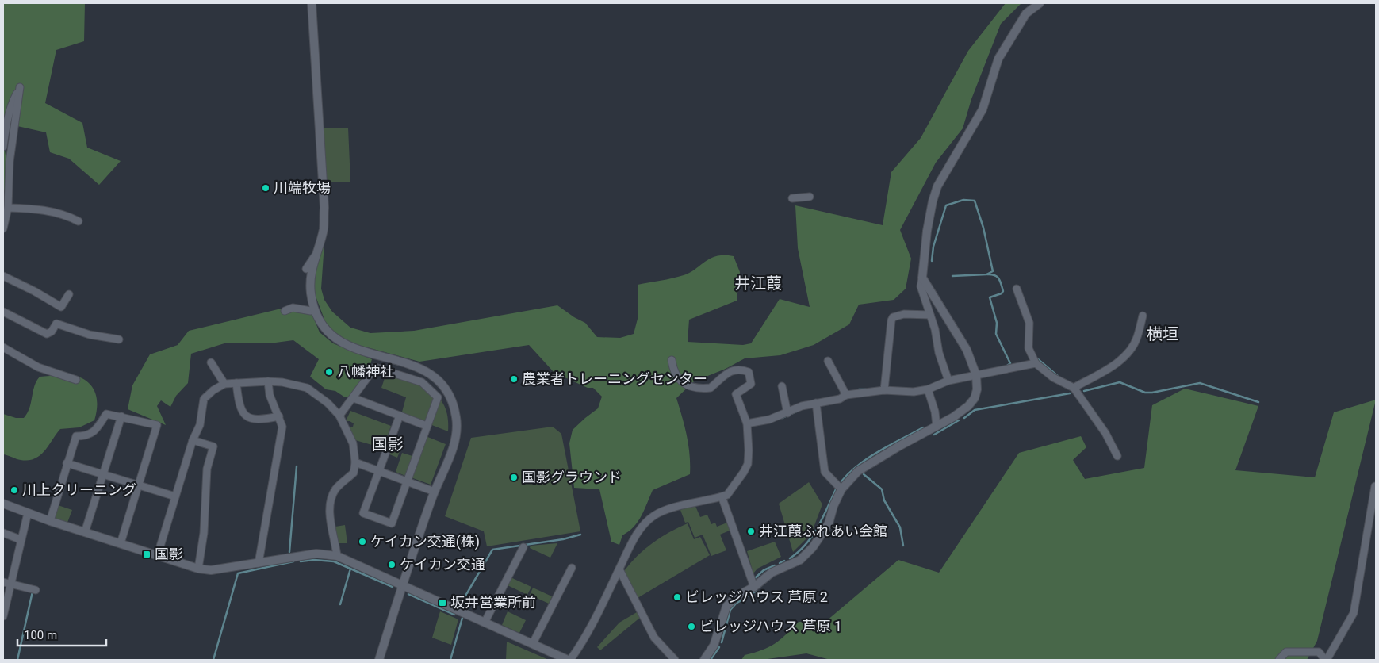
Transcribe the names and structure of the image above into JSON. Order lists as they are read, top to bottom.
{
  "districts": ["井江葭", "横垣", "国影"],
  "places": {
    "other": [
      "川端牧場",
      "八幡神社",
      "農業者トレーニングセンター",
      "国影グラウンド",
      "川上クリーニング",
      "井江葭ふれあい会館",
      "ケイカン交通(株)",
      "ケイカン交通",
      "ビレッジハウス 芦原 2",
      "ビレッジハウス 芦原 1"
    ],
    "transit": ["国影", "坂井営業所前"]
  },
  "scale_bar": "100 m"
}
